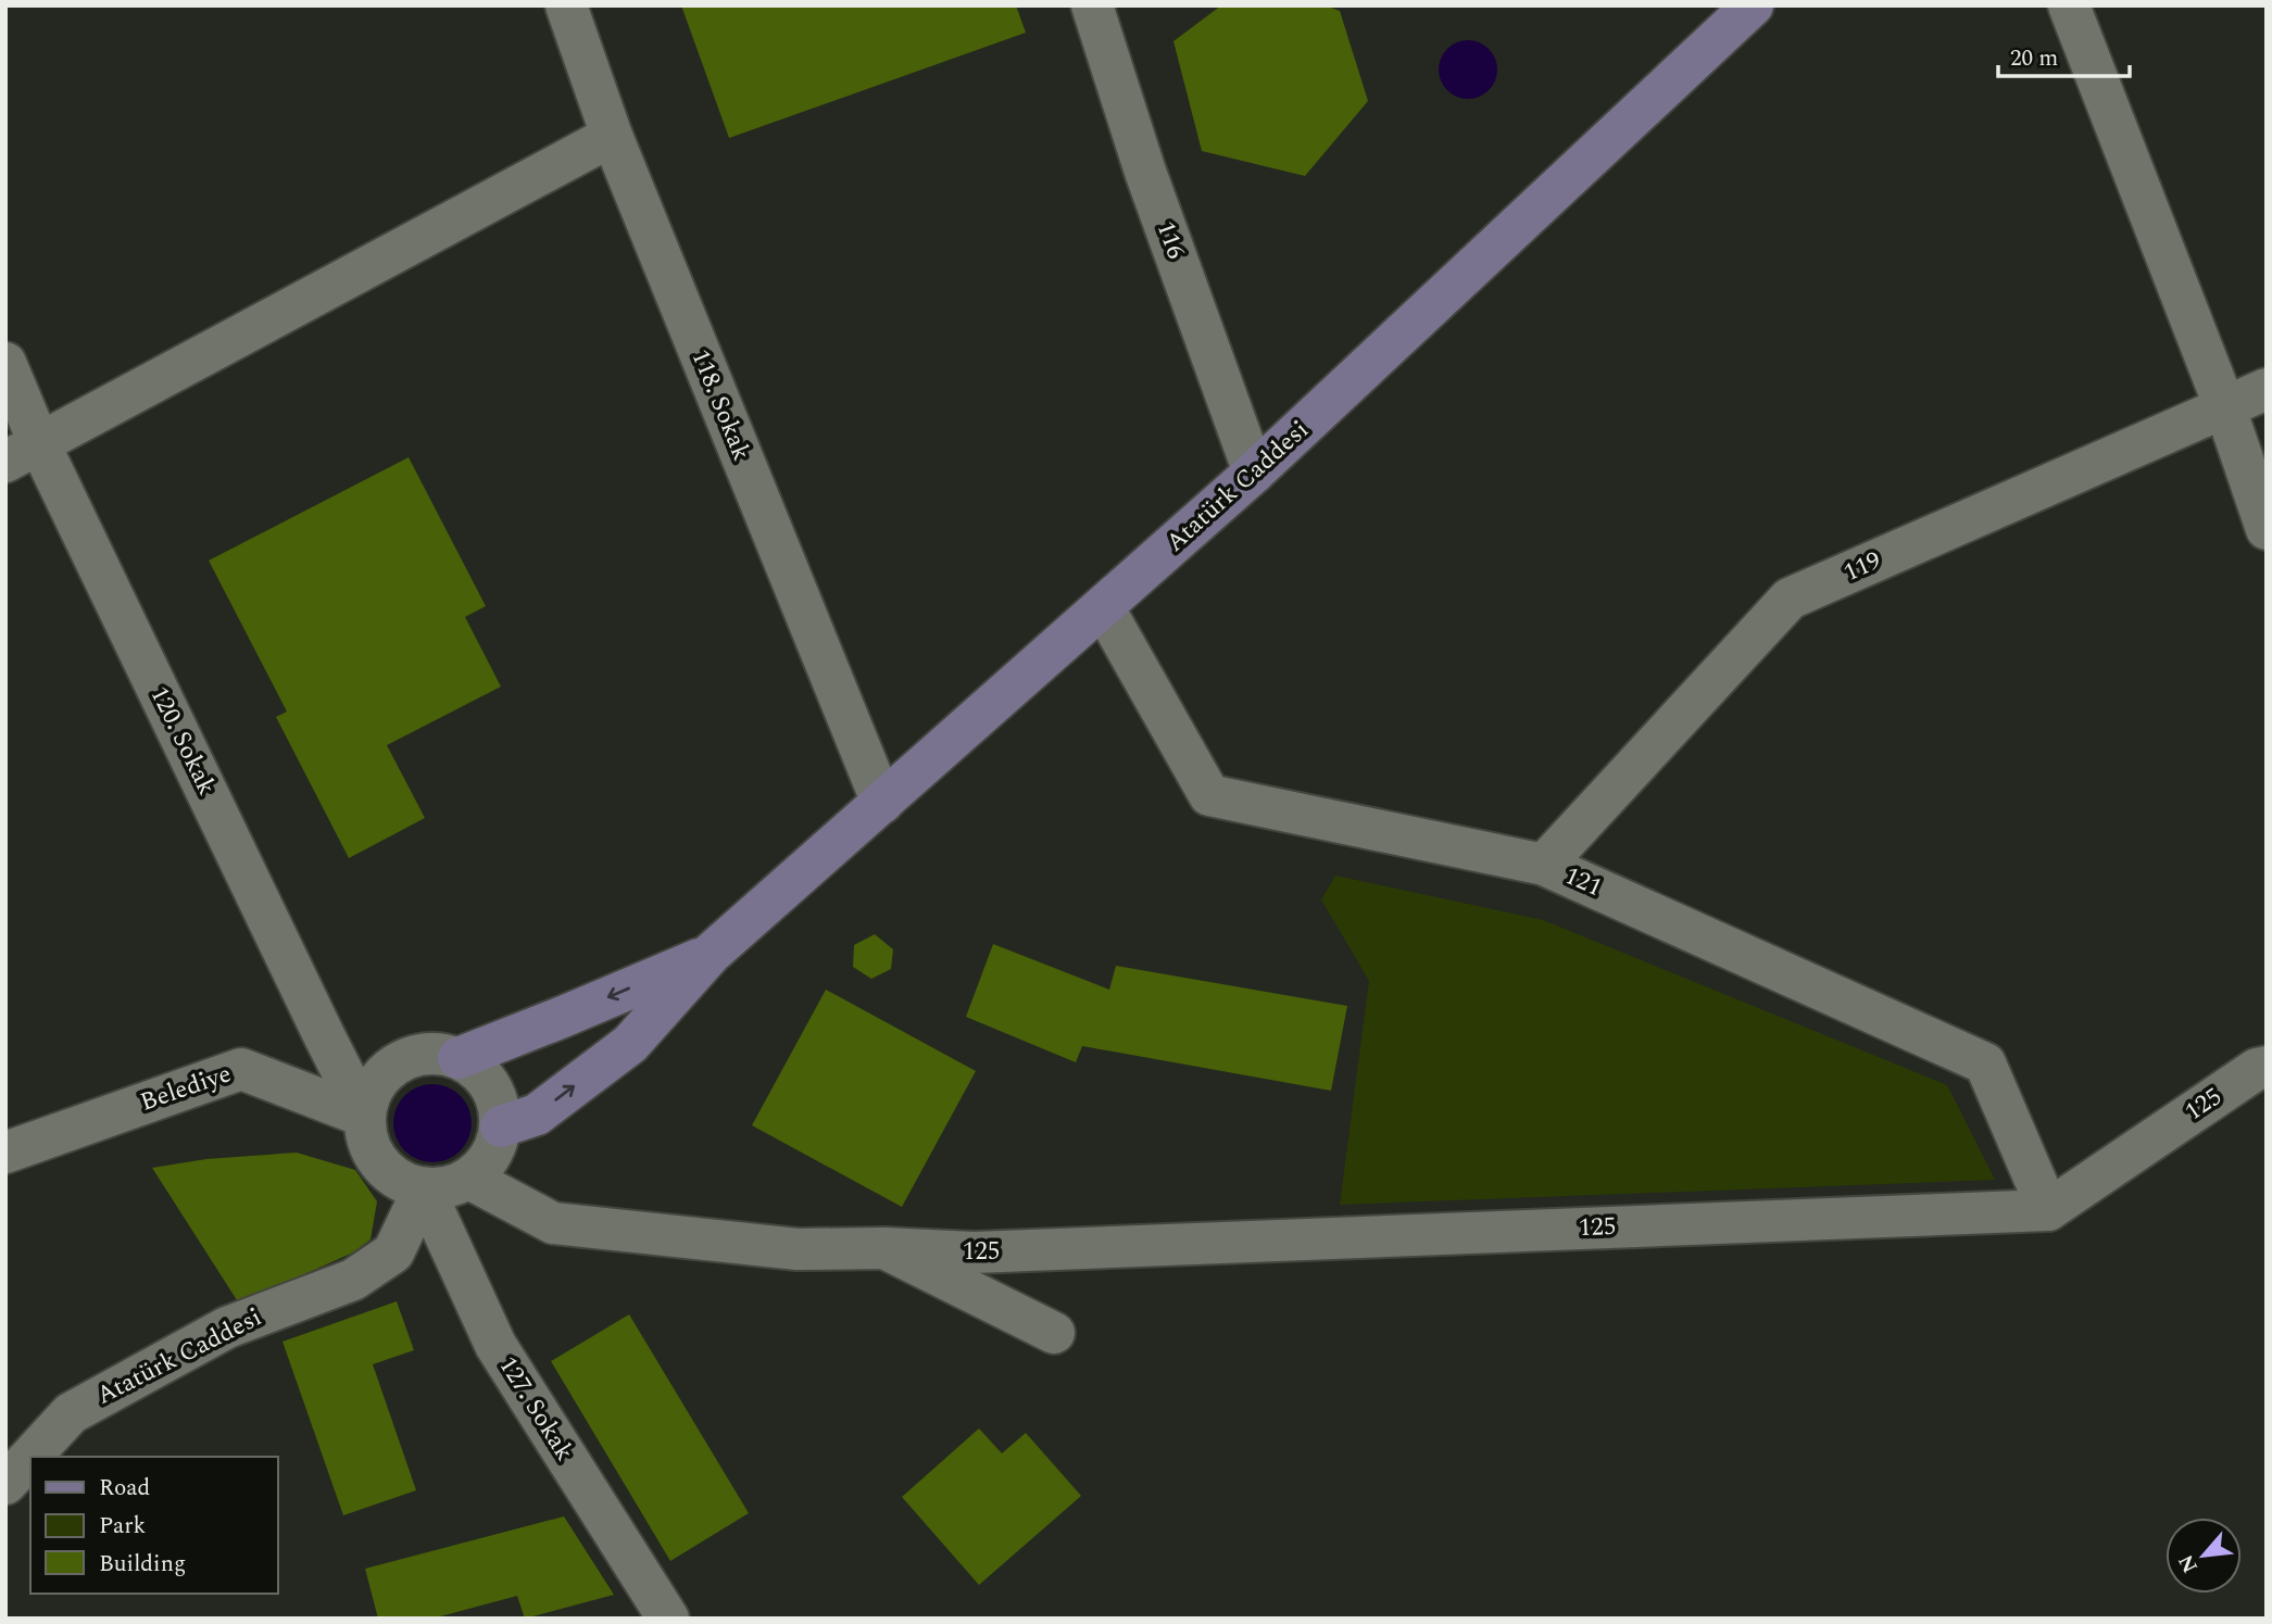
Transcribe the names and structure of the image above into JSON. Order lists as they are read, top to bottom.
{
  "streets": {
    "main road": ["Atatürk Caddesi"],
    "street": [
      "116",
      "118. Sokak",
      "119",
      "120. Sokak",
      "121",
      "Belediye",
      "125",
      "127. Sokak"
    ]
  },
  "crossings": [
    ["116", "Atatürk Caddesi"],
    ["118. Sokak", "Atatürk Caddesi"],
    ["Atatürk Caddesi", "120. Sokak"],
    ["Atatürk Caddesi", "121"],
    ["Atatürk Caddesi", "Belediye"],
    ["Atatürk Caddesi", "125"],
    ["Atatürk Caddesi", "127. Sokak"],
    ["119", "121"],
    ["120. Sokak", "Belediye"],
    ["120. Sokak", "125"],
    ["120. Sokak", "127. Sokak"],
    ["121", "125"],
    ["Belediye", "125"],
    ["Belediye", "127. Sokak"],
    ["125", "127. Sokak"]
  ],
  "legend": ["Road", "Park", "Building"],
  "scale_bar": "20 m",
  "north": "bottom left"
}
